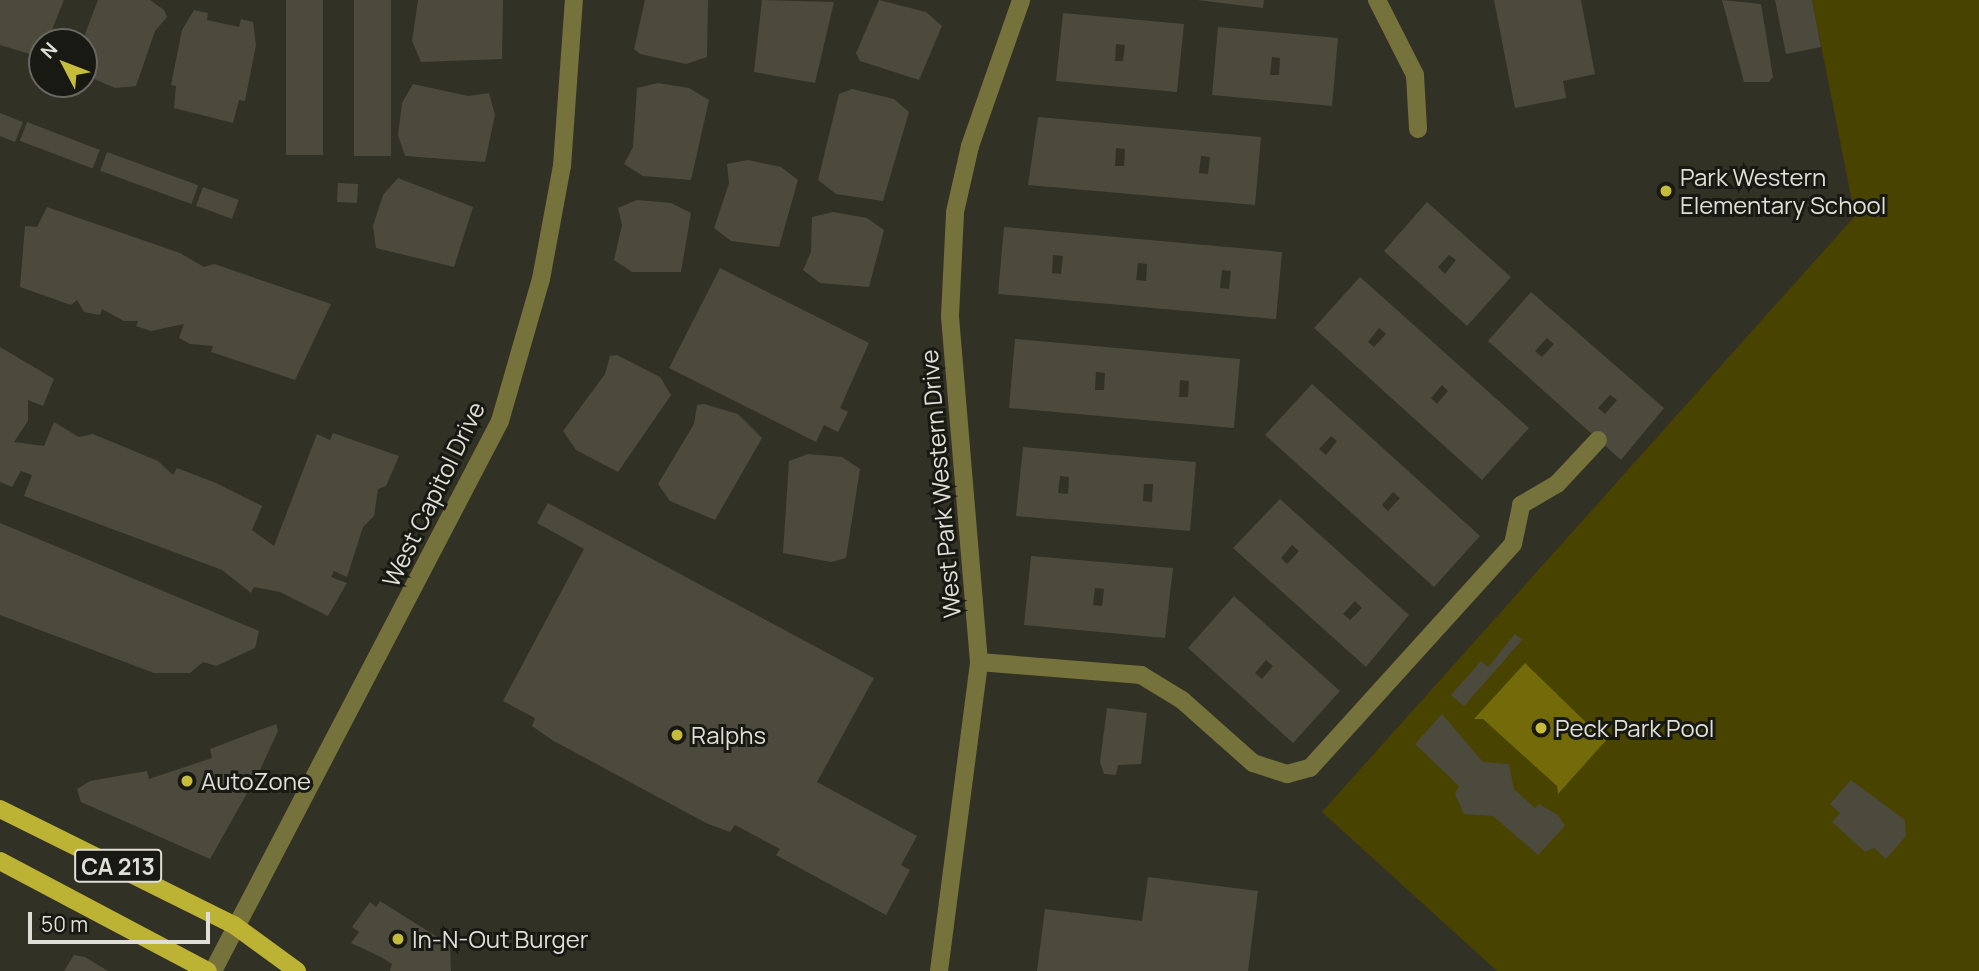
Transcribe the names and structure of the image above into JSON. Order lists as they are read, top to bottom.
{
  "streets": {
    "main road": ["CA 213"],
    "street": ["West Park Western Drive", "West Capitol Drive"]
  },
  "crossings": [
    ["West Capitol Drive", "CA 213"]
  ],
  "places": [
    "Park Western Elementary School",
    "Peck Park Pool",
    "Ralphs",
    "AutoZone",
    "In-N-Out Burger"
  ],
  "scale_bar": "50 m",
  "north": "top left"
}
